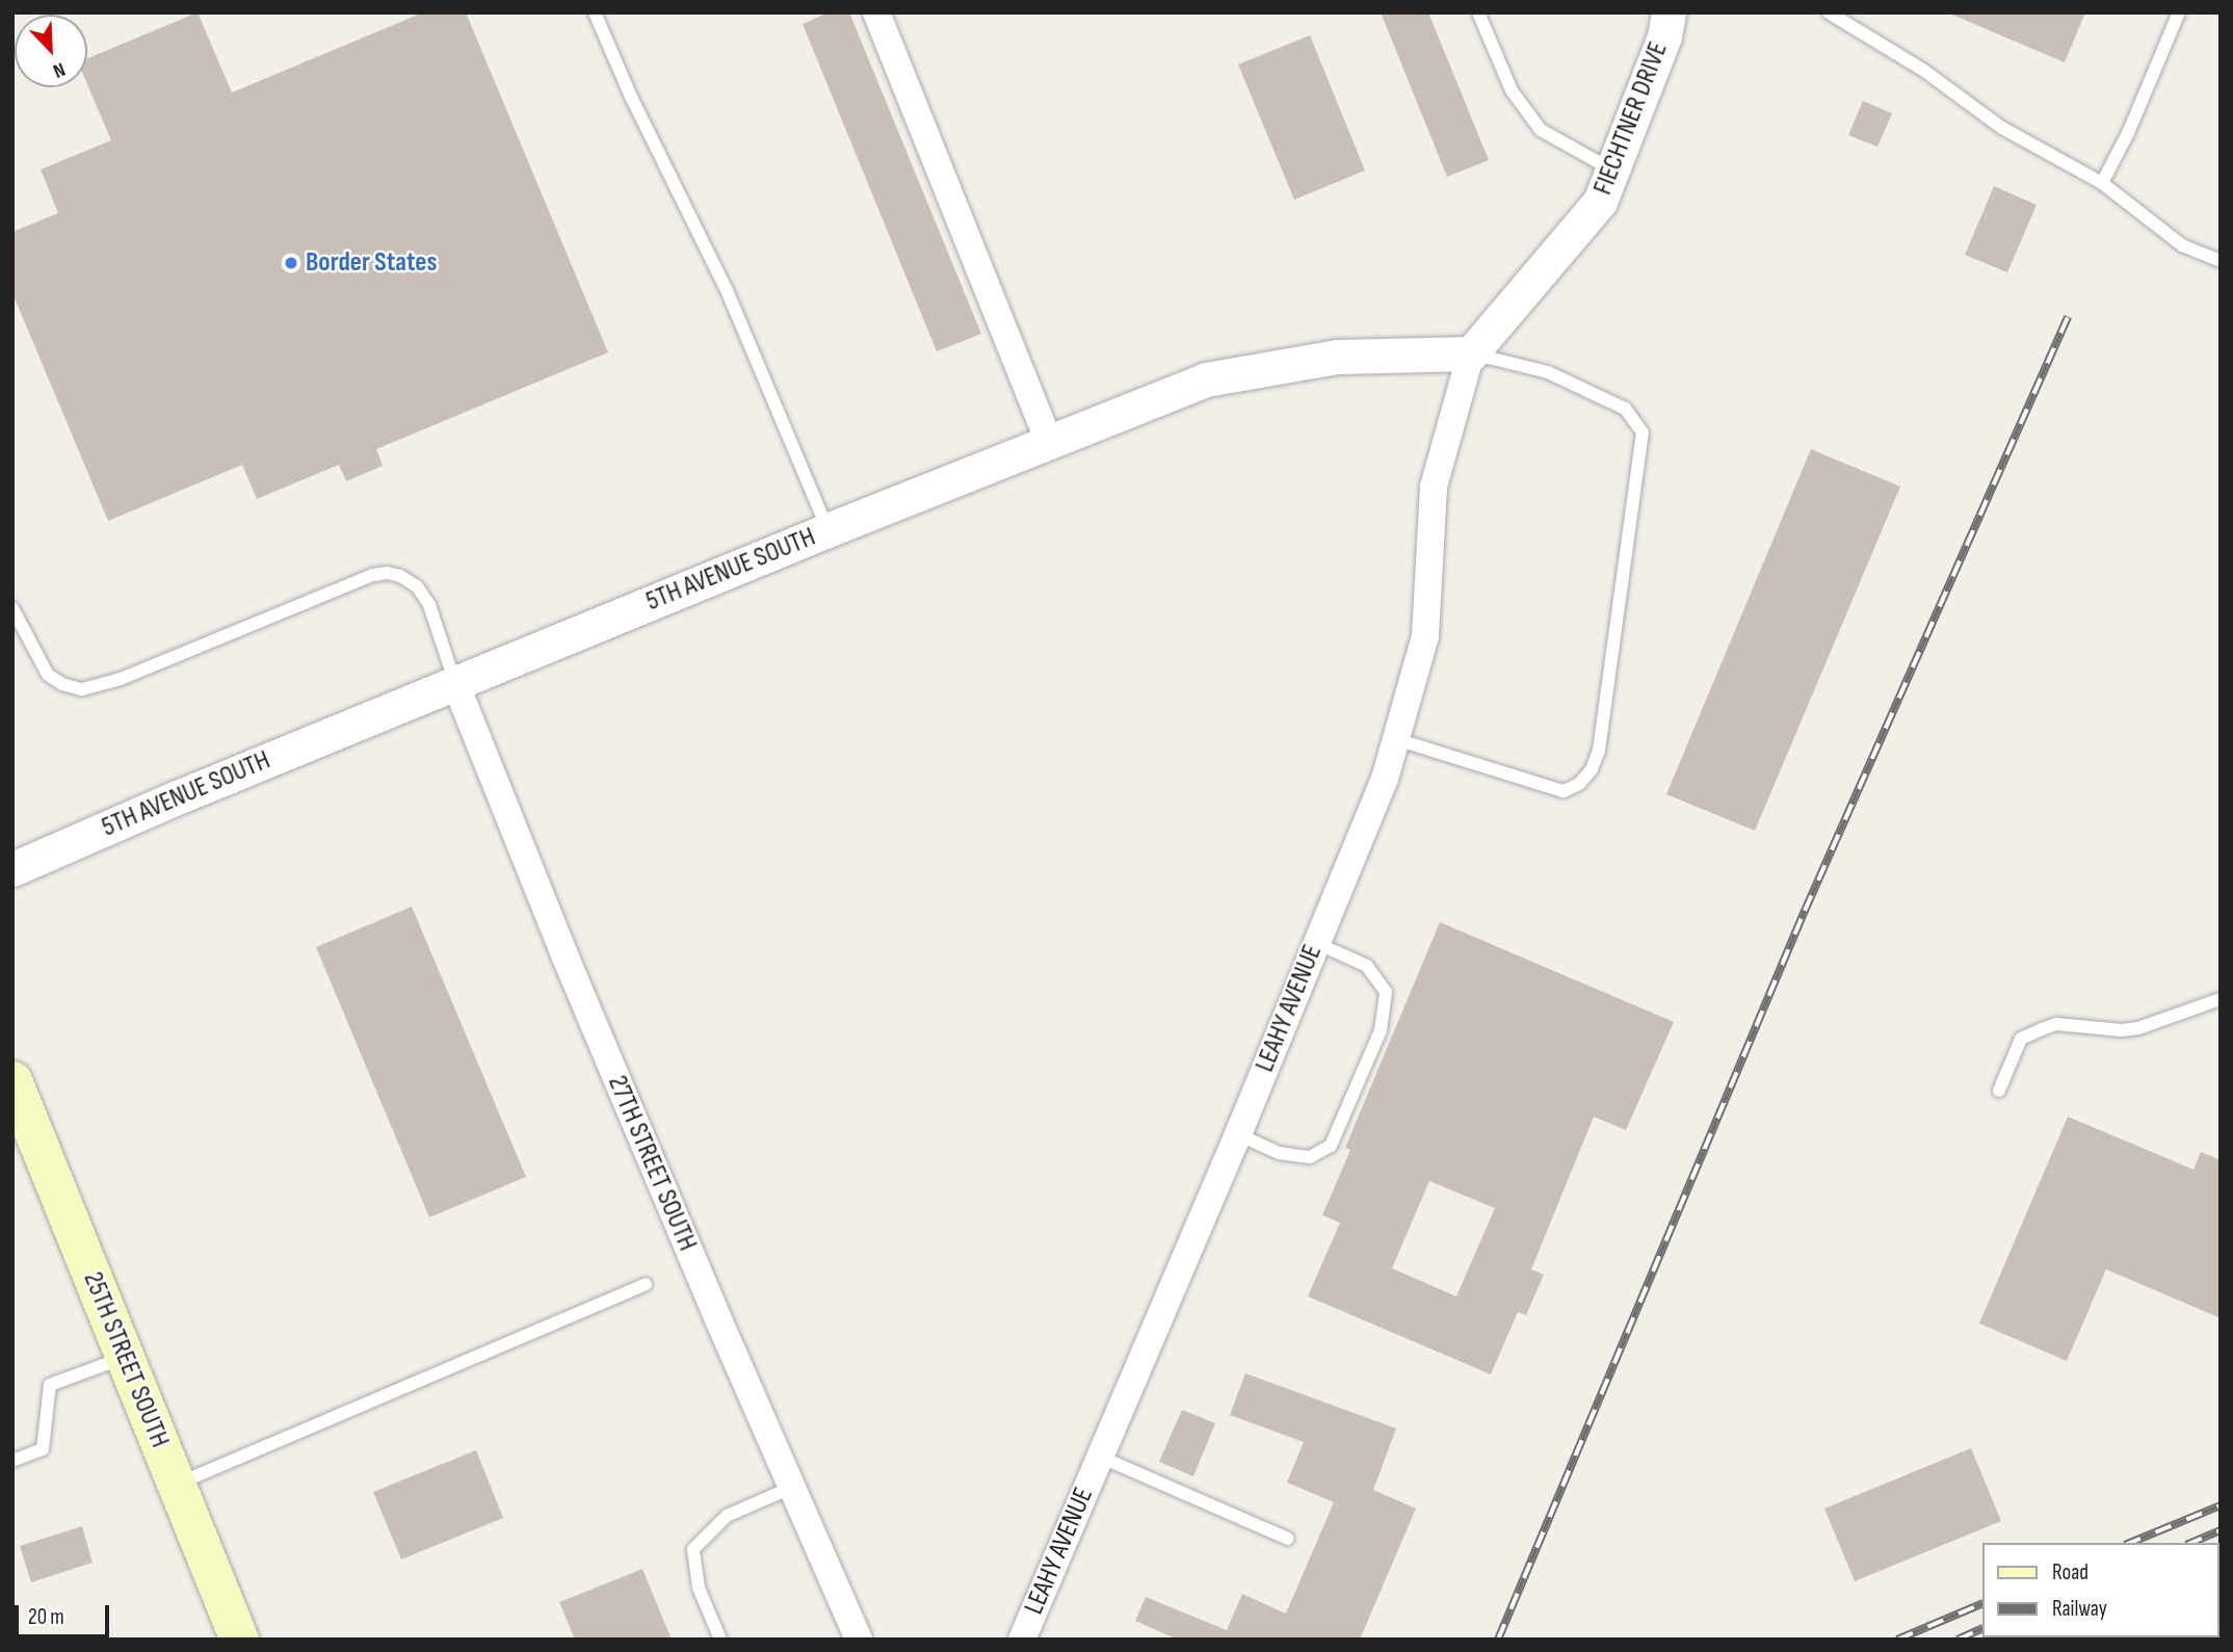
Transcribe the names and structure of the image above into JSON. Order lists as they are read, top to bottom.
{
  "streets": {
    "main road": ["25TH STREET SOUTH"],
    "street": [
      "FIECHTNER DRIVE",
      "5TH AVENUE SOUTH",
      "LEAHY AVENUE",
      "27TH STREET SOUTH"
    ]
  },
  "crossings": [
    ["FIECHTNER DRIVE", "5TH AVENUE SOUTH"],
    ["FIECHTNER DRIVE", "LEAHY AVENUE"],
    ["5TH AVENUE SOUTH", "LEAHY AVENUE"],
    ["5TH AVENUE SOUTH", "27TH STREET SOUTH"]
  ],
  "places": ["Border States"],
  "legend": ["Road", "Railway"],
  "scale_bar": "20 m",
  "north": "bottom right"
}
